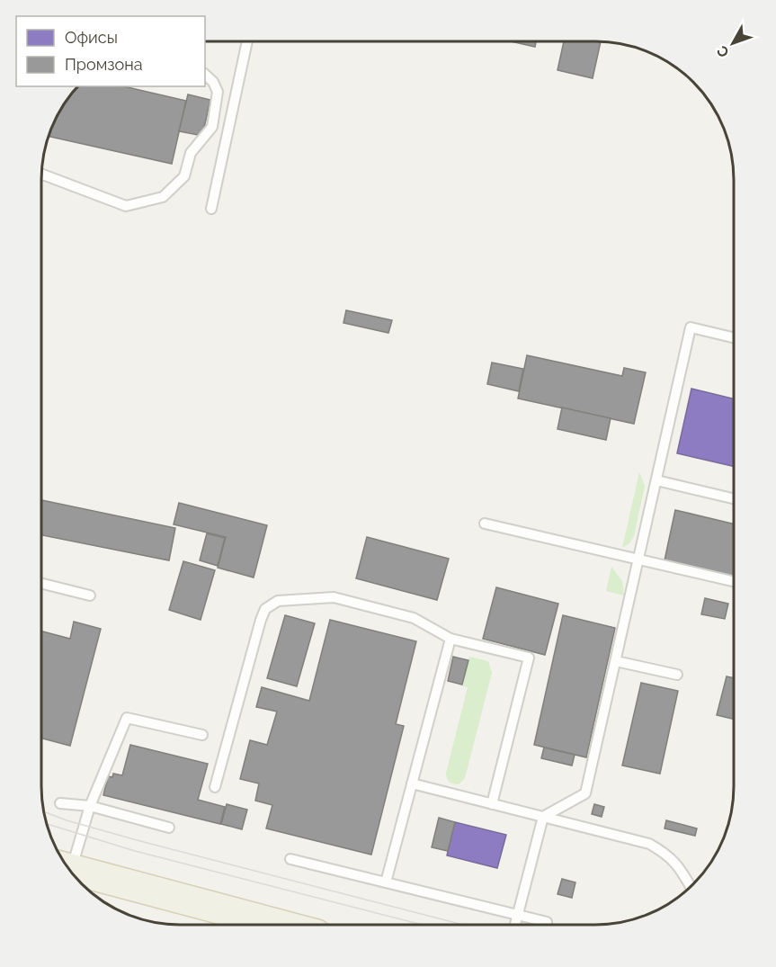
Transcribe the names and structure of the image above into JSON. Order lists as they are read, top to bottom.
{
  "legend": ["Офисы", "Промзона"],
  "north": "bottom left"
}
